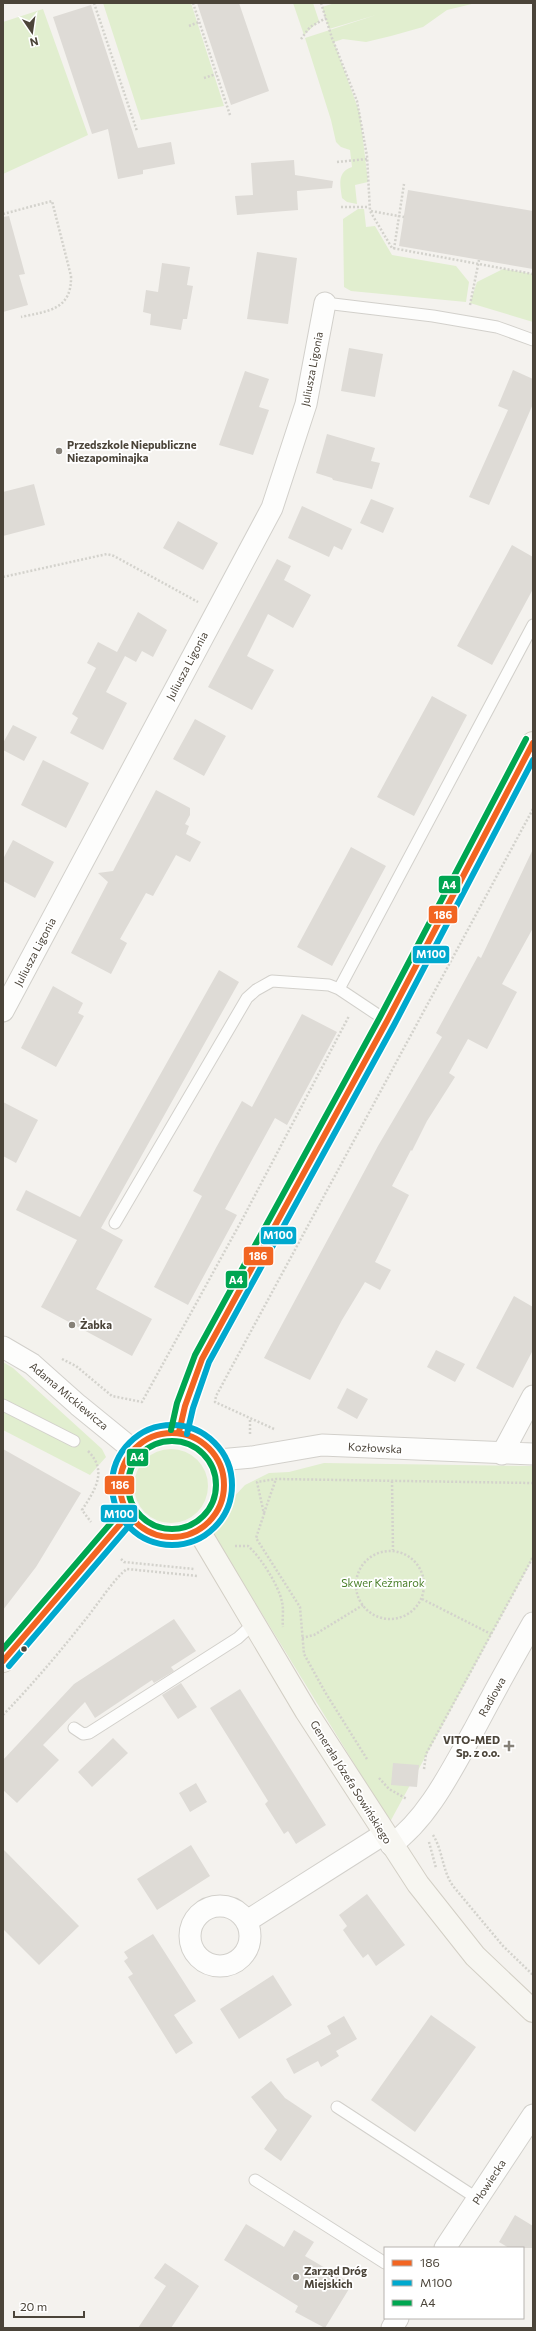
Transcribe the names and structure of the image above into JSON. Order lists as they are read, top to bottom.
{
  "streets": {
    "street": [
      "Juliusza Ligonia",
      "Adama Mickiewicza",
      "Kozłowska",
      "Radiowa",
      "Generała Józefa Sowińskiego",
      "Płowiecka"
    ]
  },
  "crossings": [
    ["Adama Mickiewicza", "Kozłowska"],
    ["Adama Mickiewicza", "Generała Józefa Sowińskiego"],
    ["Kozłowska", "Generała Józefa Sowińskiego"],
    ["Radiowa", "Generała Józefa Sowińskiego"]
  ],
  "parks": ["Skwer Kežmarok"],
  "places": {
    "other": ["Przedszkole Niepubliczne Niezapominajka", "Żabka", "Zarząd Dróg Miejskich"],
    "health": ["VITO-MED Sp. z o.o."]
  },
  "lines": ["transit line A4", "transit line 186", "transit line M100"],
  "legend": ["186", "M100", "A4"],
  "scale_bar": "20 m",
  "north": "bottom"
}
